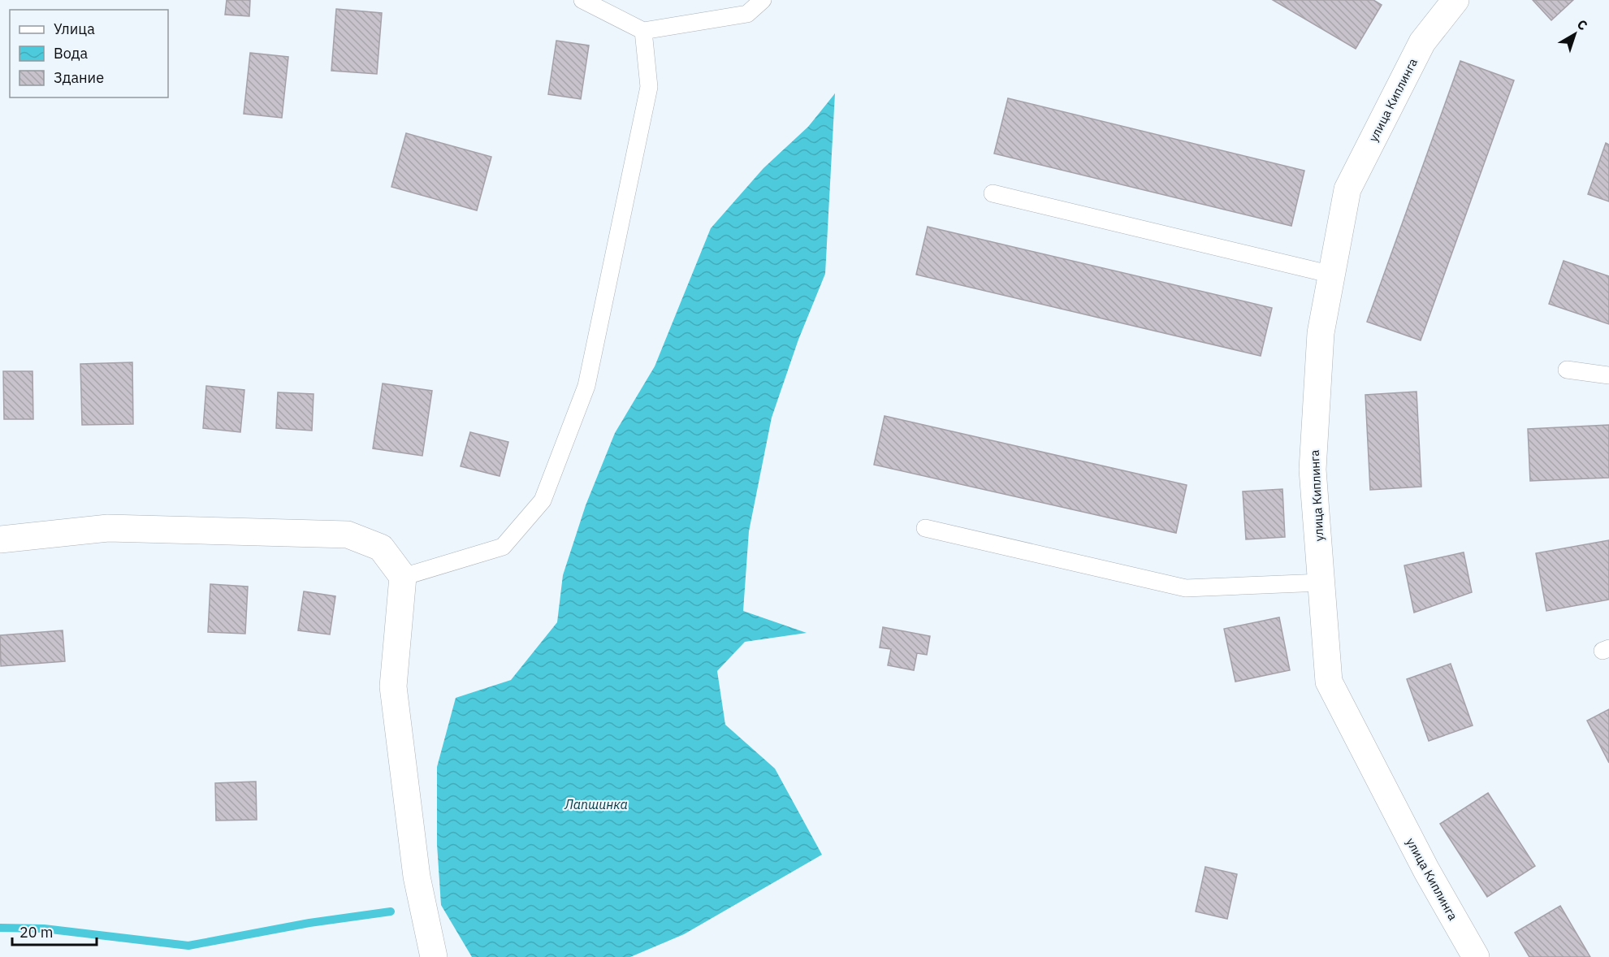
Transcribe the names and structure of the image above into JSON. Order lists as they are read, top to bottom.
{
  "streets": {
    "street": ["улица Киплинга"]
  },
  "water": ["Лапшинка"],
  "legend": ["Улица", "Вода", "Здание"],
  "scale_bar": "20 m",
  "north": "top right"
}
